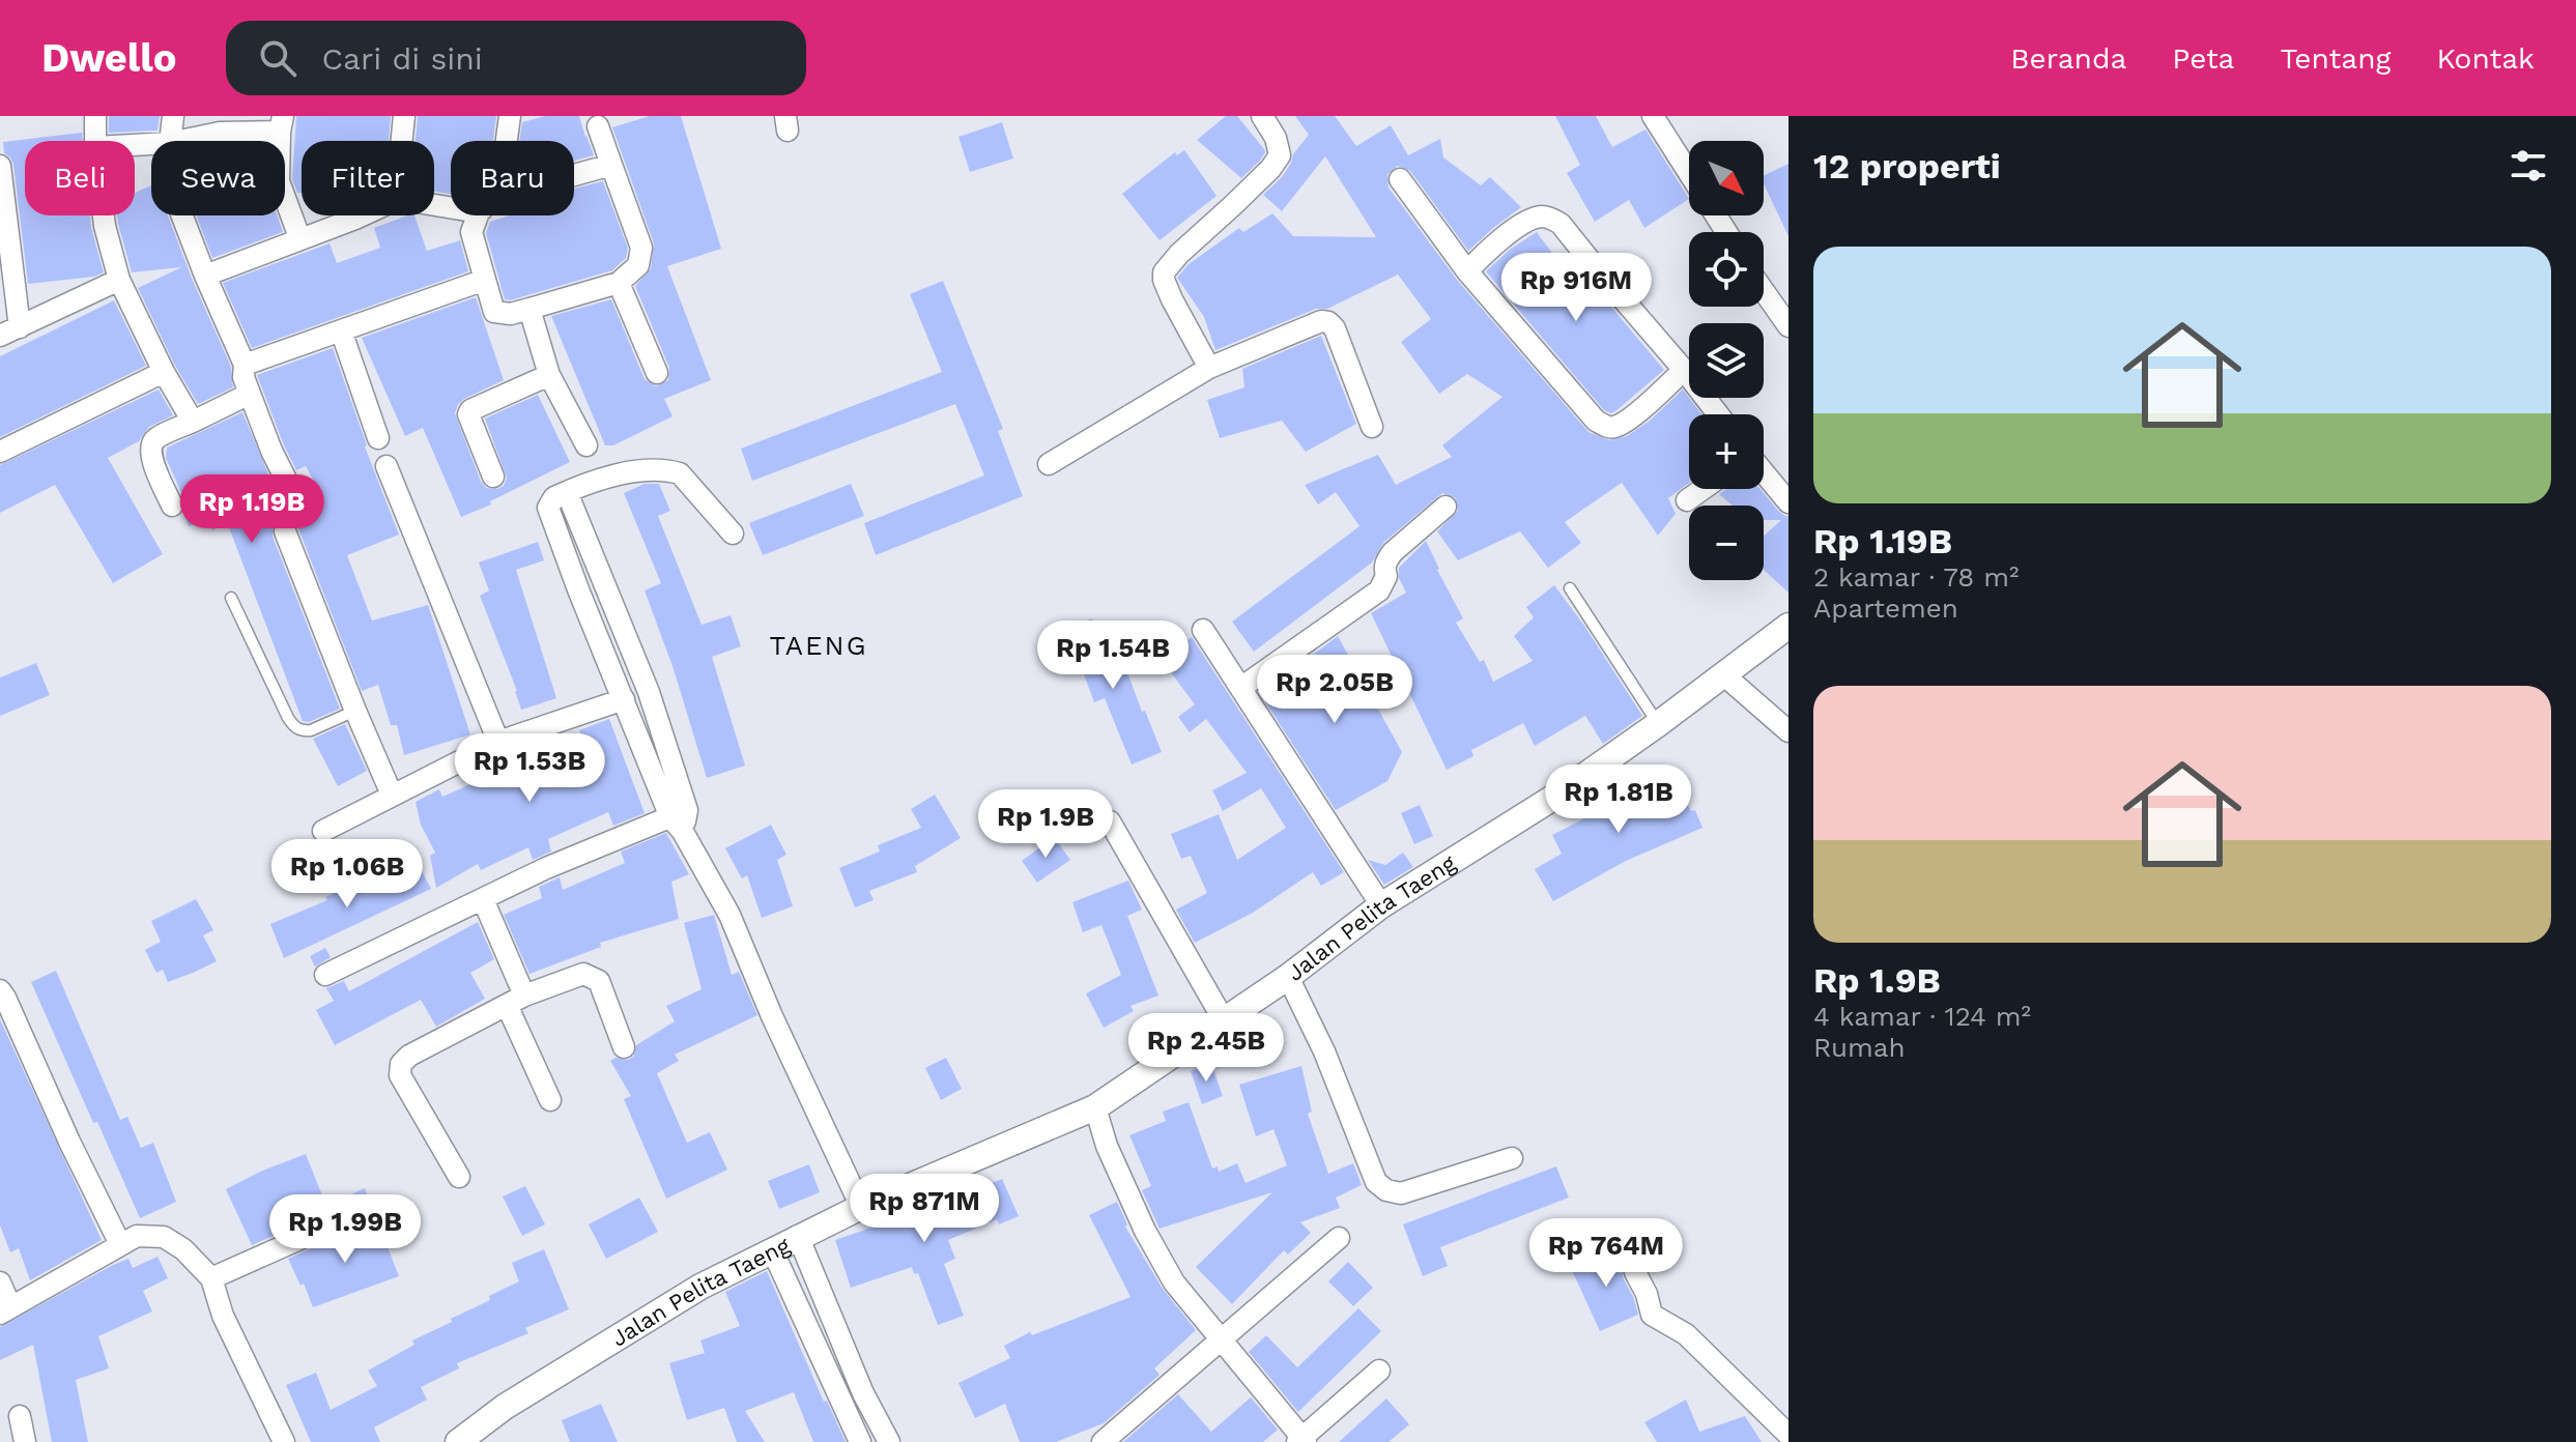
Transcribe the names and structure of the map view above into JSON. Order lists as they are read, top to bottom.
{
  "streets": {
    "street": ["Jalan Pelita Taeng"]
  },
  "districts": ["TAENG"],
  "north": "bottom right",
  "page": {
    "header": "Dwello",
    "search": "Cari di sini",
    "nav": [
      "Beranda",
      "Peta",
      "Tentang",
      "Kontak"
    ],
    "heading": "12 properti",
    "map_buttons": ["+", "−"],
    "chip": [
      "Beli",
      "Sewa",
      "Filter",
      "Baru"
    ],
    "list": [
      {
        "name": "Rp 1.19B",
        "note": "2 kamar · 78 m² · Apartemen"
      },
      {
        "name": "Rp 1.9B",
        "note": "4 kamar · 124 m² · Rumah"
      }
    ],
    "price": [
      "Rp 916M",
      "Rp 1.19B",
      "Rp 1.54B",
      "Rp 2.05B",
      "Rp 1.53B",
      "Rp 1.81B",
      "Rp 1.9B",
      "Rp 1.06B",
      "Rp 2.45B",
      "Rp 871M",
      "Rp 1.99B",
      "Rp 764M"
    ]
  }
}
